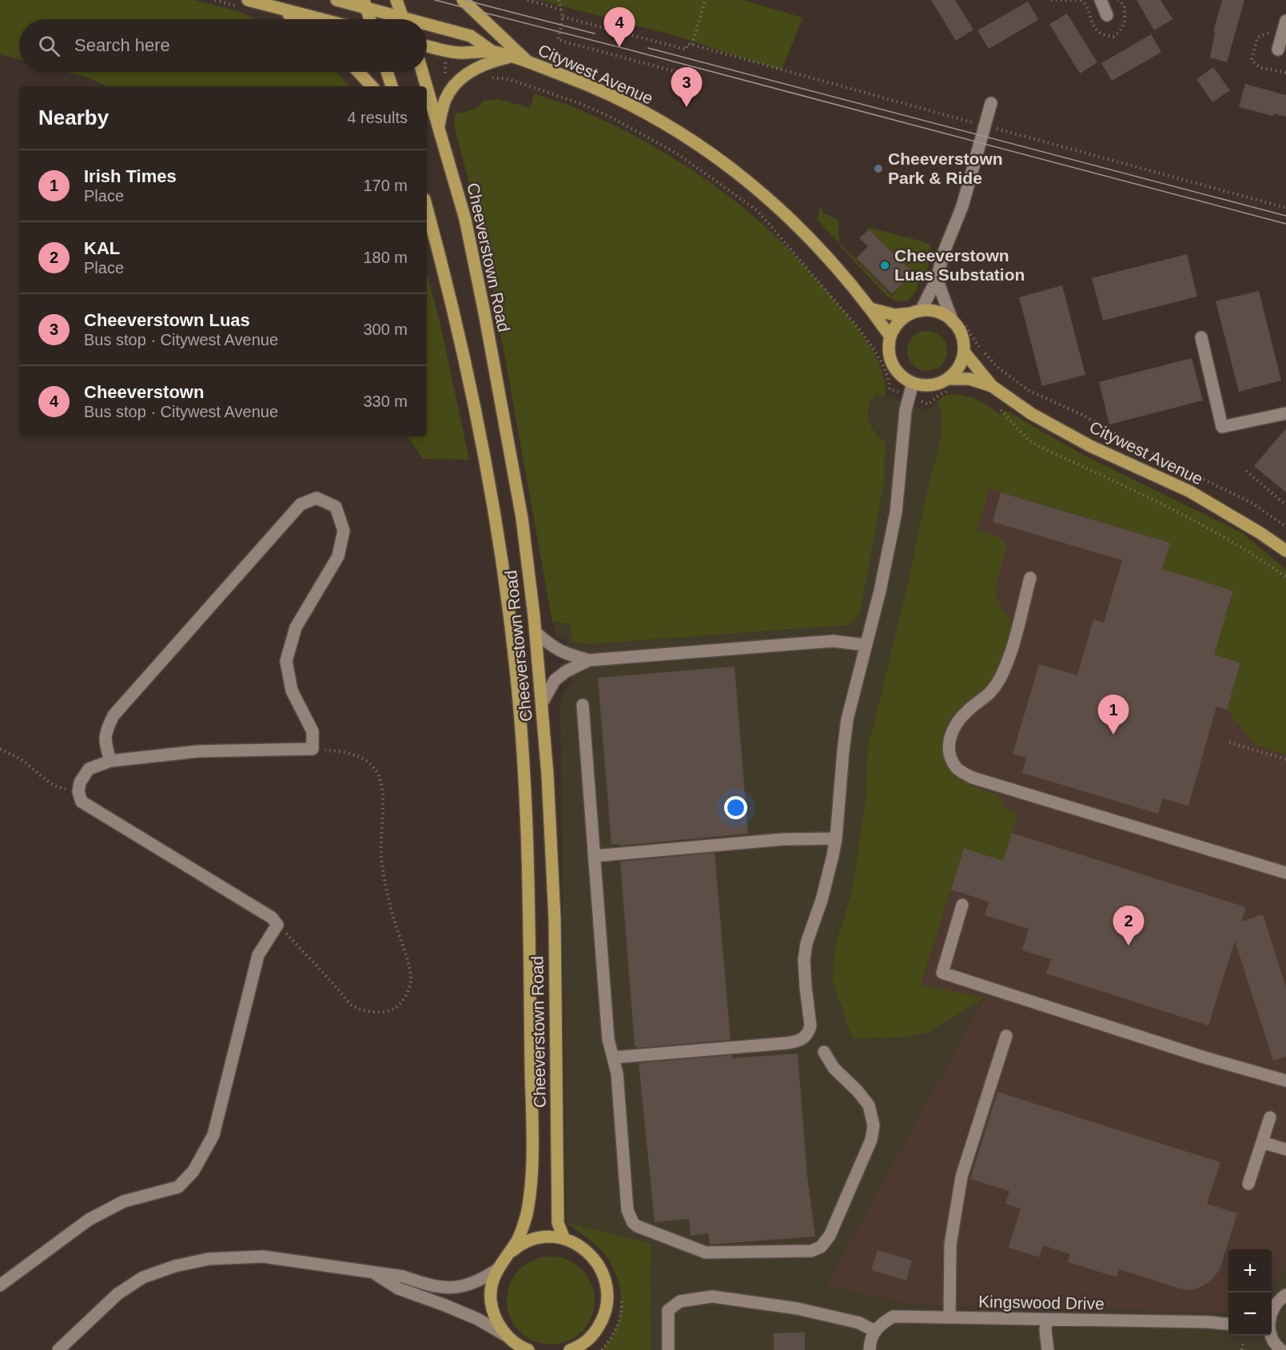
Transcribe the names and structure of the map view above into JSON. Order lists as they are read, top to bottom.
{
  "streets": {
    "main road": ["Citywest Avenue", "Cheeverstown Road"],
    "street": ["Kingswood Drive"]
  },
  "places": ["Cheeverstown Park & Ride", "Cheeverstown Luas Substation"],
  "page": {
    "pins": [
      "4",
      "3",
      "1",
      "2"
    ],
    "search": "Search here",
    "heading": ["Nearby", "4 results"],
    "list": [
      {
        "mark": "1",
        "name": "Irish Times",
        "note": "Place",
        "value": "170 m"
      },
      {
        "mark": "2",
        "name": "KAL",
        "note": "Place",
        "value": "180 m"
      },
      {
        "mark": "3",
        "name": "Cheeverstown Luas",
        "note": "Bus stop · Citywest Avenue",
        "value": "300 m"
      },
      {
        "mark": "4",
        "name": "Cheeverstown",
        "note": "Bus stop · Citywest Avenue",
        "value": "330 m"
      }
    ],
    "map_buttons": ["+", "−"]
  }
}
